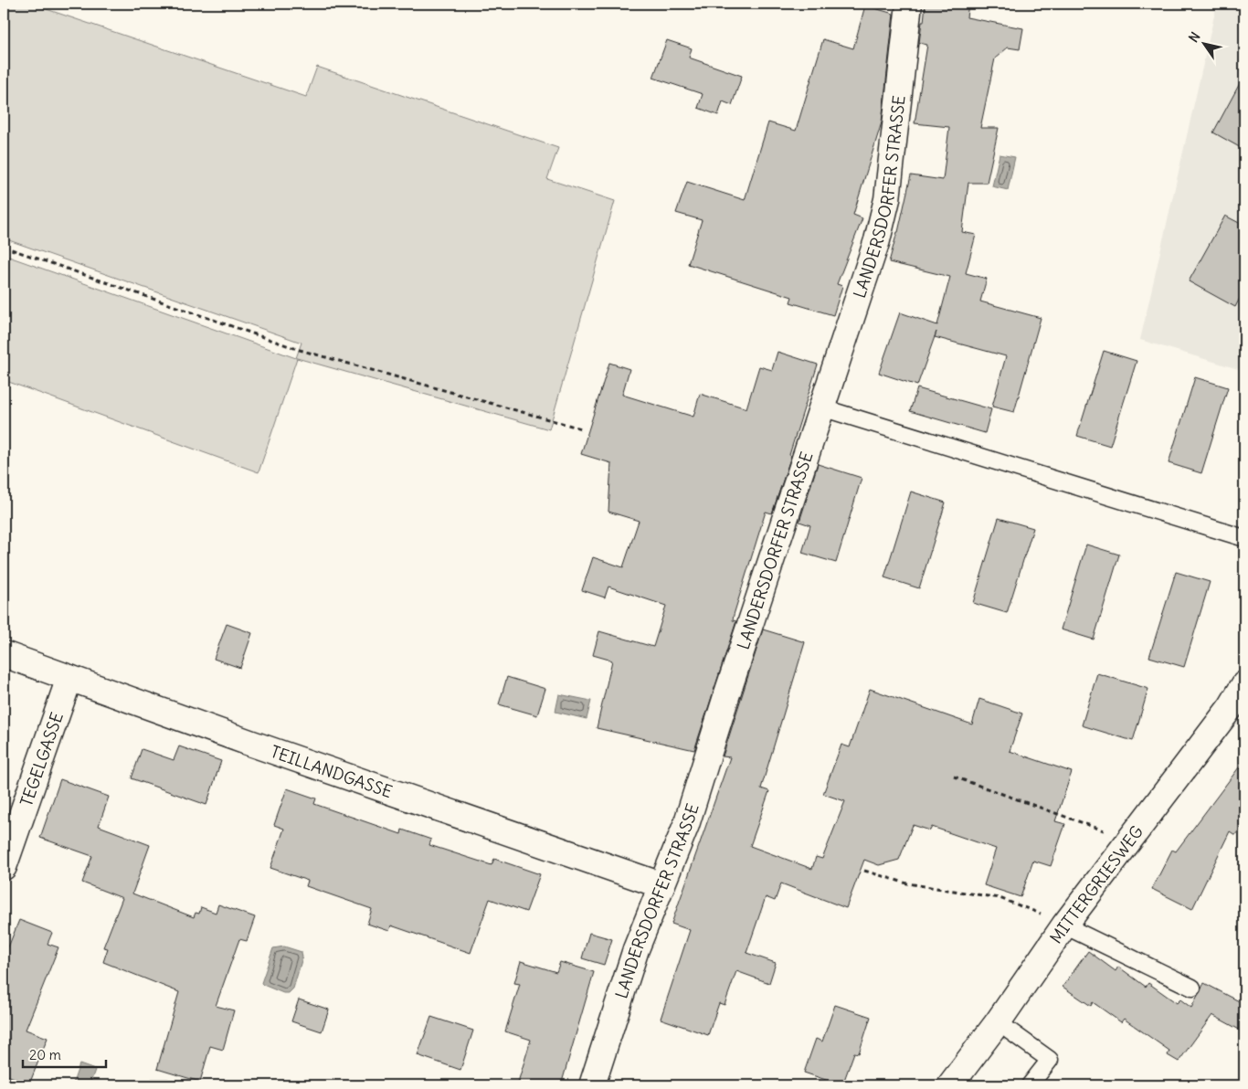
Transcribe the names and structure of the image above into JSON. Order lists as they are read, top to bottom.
{
  "streets": {
    "street": [
      "LANDERSDORFER STRASSE",
      "TEGELGASSE",
      "TEILLANDGASSE",
      "MITTERGRIESWEG"
    ]
  },
  "crossings": [
    ["LANDERSDORFER STRASSE", "TEILLANDGASSE"],
    ["TEGELGASSE", "TEILLANDGASSE"]
  ],
  "scale_bar": "20 m",
  "north": "top left"
}
